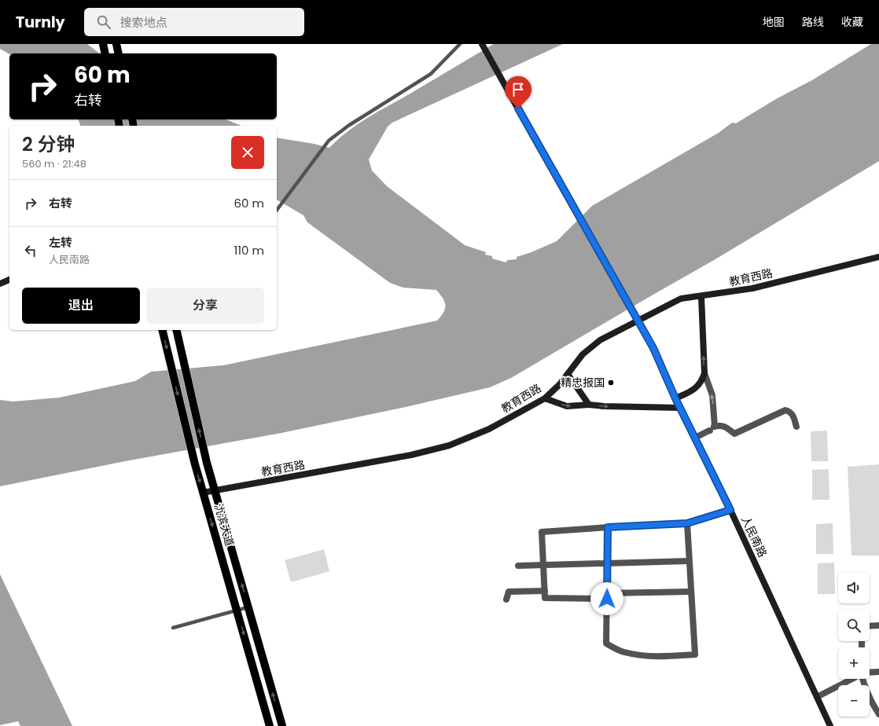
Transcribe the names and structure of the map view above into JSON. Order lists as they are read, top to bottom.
{
  "streets": {
    "main road": ["教育西路", "氿滨大道", "人民南路"]
  },
  "crossings": [
    ["教育西路", "氿滨大道"]
  ],
  "places": ["精忠报国"],
  "page": {
    "header": "Turnly",
    "search": "搜索地点",
    "nav": ["地图", "路线", "收藏"],
    "turn": ["60 m", "右转"],
    "heading": ["2 分钟", "560 m · 21:48"],
    "list": [
      {
        "name": "右转",
        "value": "60 m"
      },
      {
        "name": "左转",
        "note": "人民南路",
        "value": "110 m"
      }
    ],
    "buttons": ["退出", "分享"],
    "map_buttons": ["+", "−"]
  }
}
